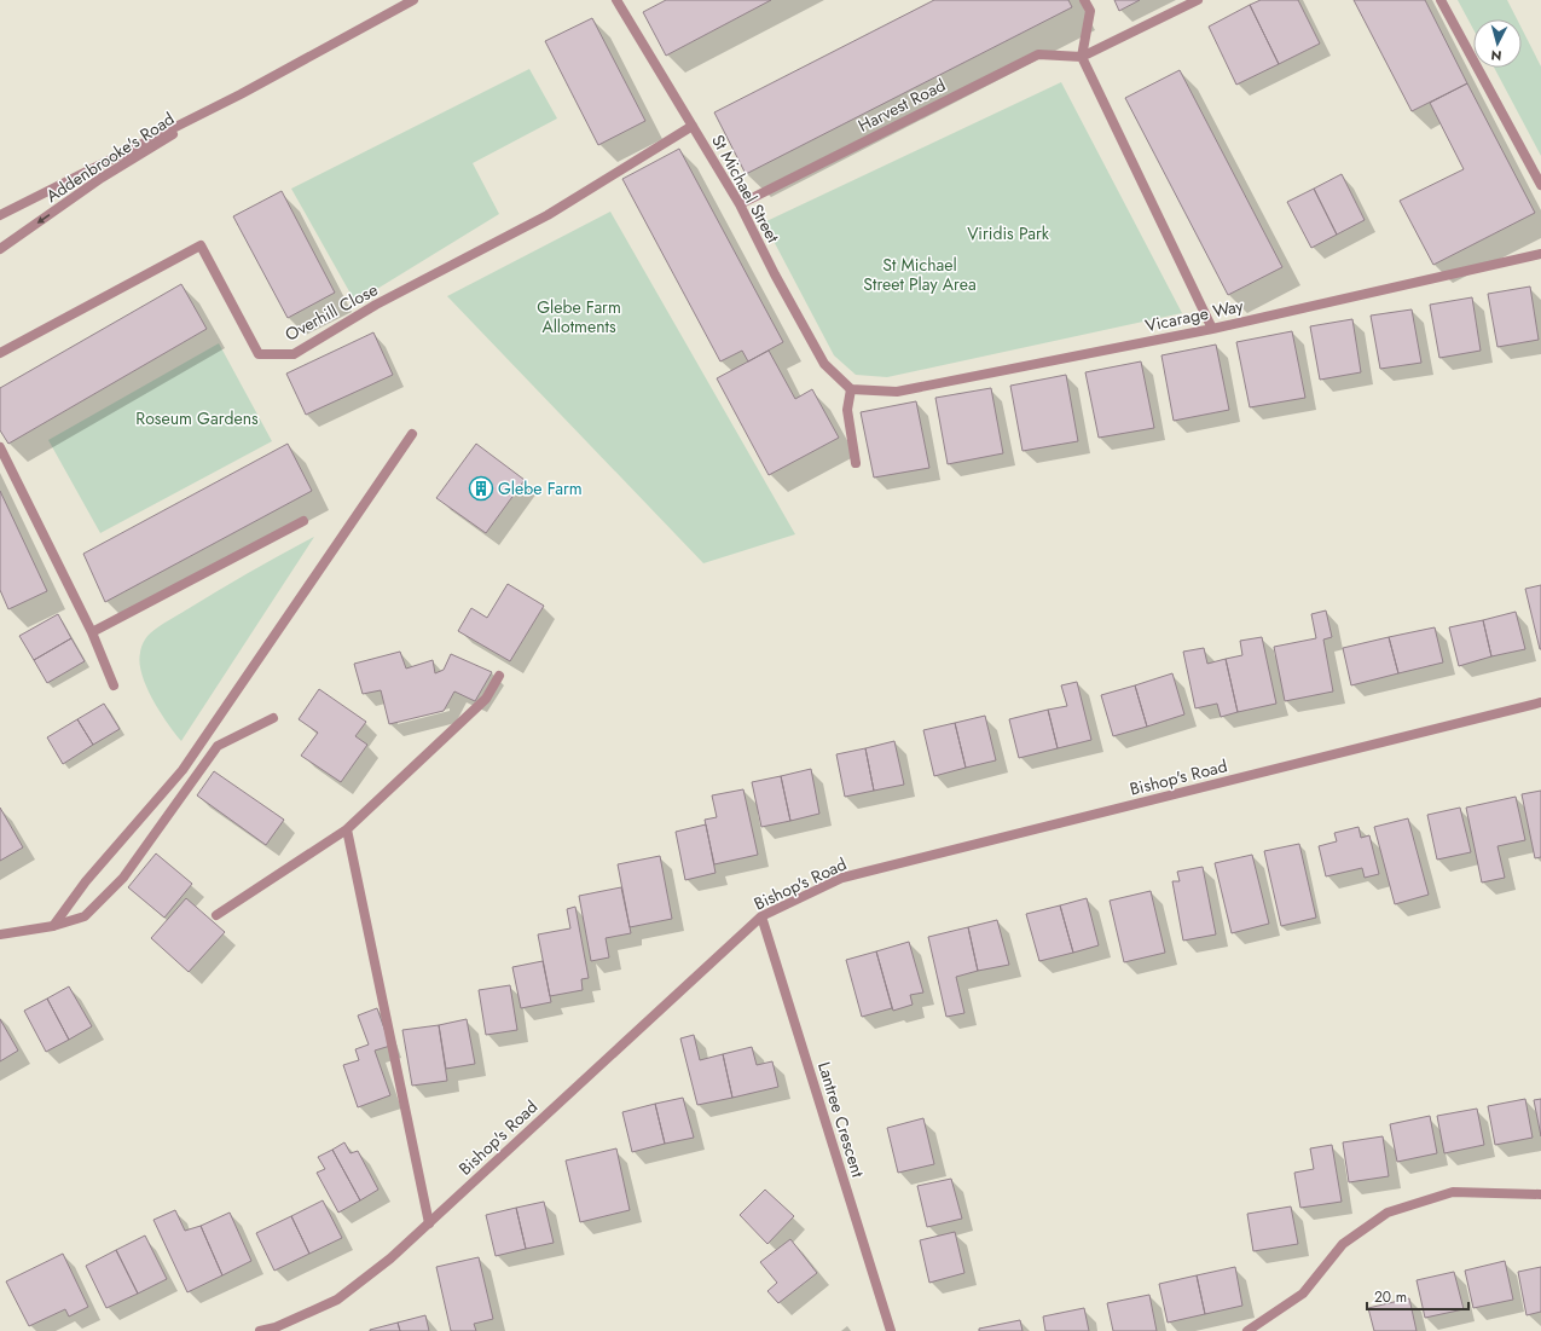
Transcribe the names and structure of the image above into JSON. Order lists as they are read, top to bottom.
{
  "streets": {
    "street": [
      "Harvest Road",
      "Addenbrooke's Road",
      "St Michael Street",
      "Overhill Close",
      "Vicarage Way",
      "Bishop's Road",
      "Lantree Crescent"
    ]
  },
  "crossings": [
    ["Harvest Road", "St Michael Street"],
    ["St Michael Street", "Overhill Close"],
    ["St Michael Street", "Vicarage Way"],
    ["Bishop's Road", "Lantree Crescent"]
  ],
  "parks": [
    "Viridis Park",
    "St Michael Street Play Area",
    "Glebe Farm Allotments",
    "Roseum Gardens"
  ],
  "places": {
    "building": ["Glebe Farm"]
  },
  "scale_bar": "20 m",
  "north": "bottom"
}
